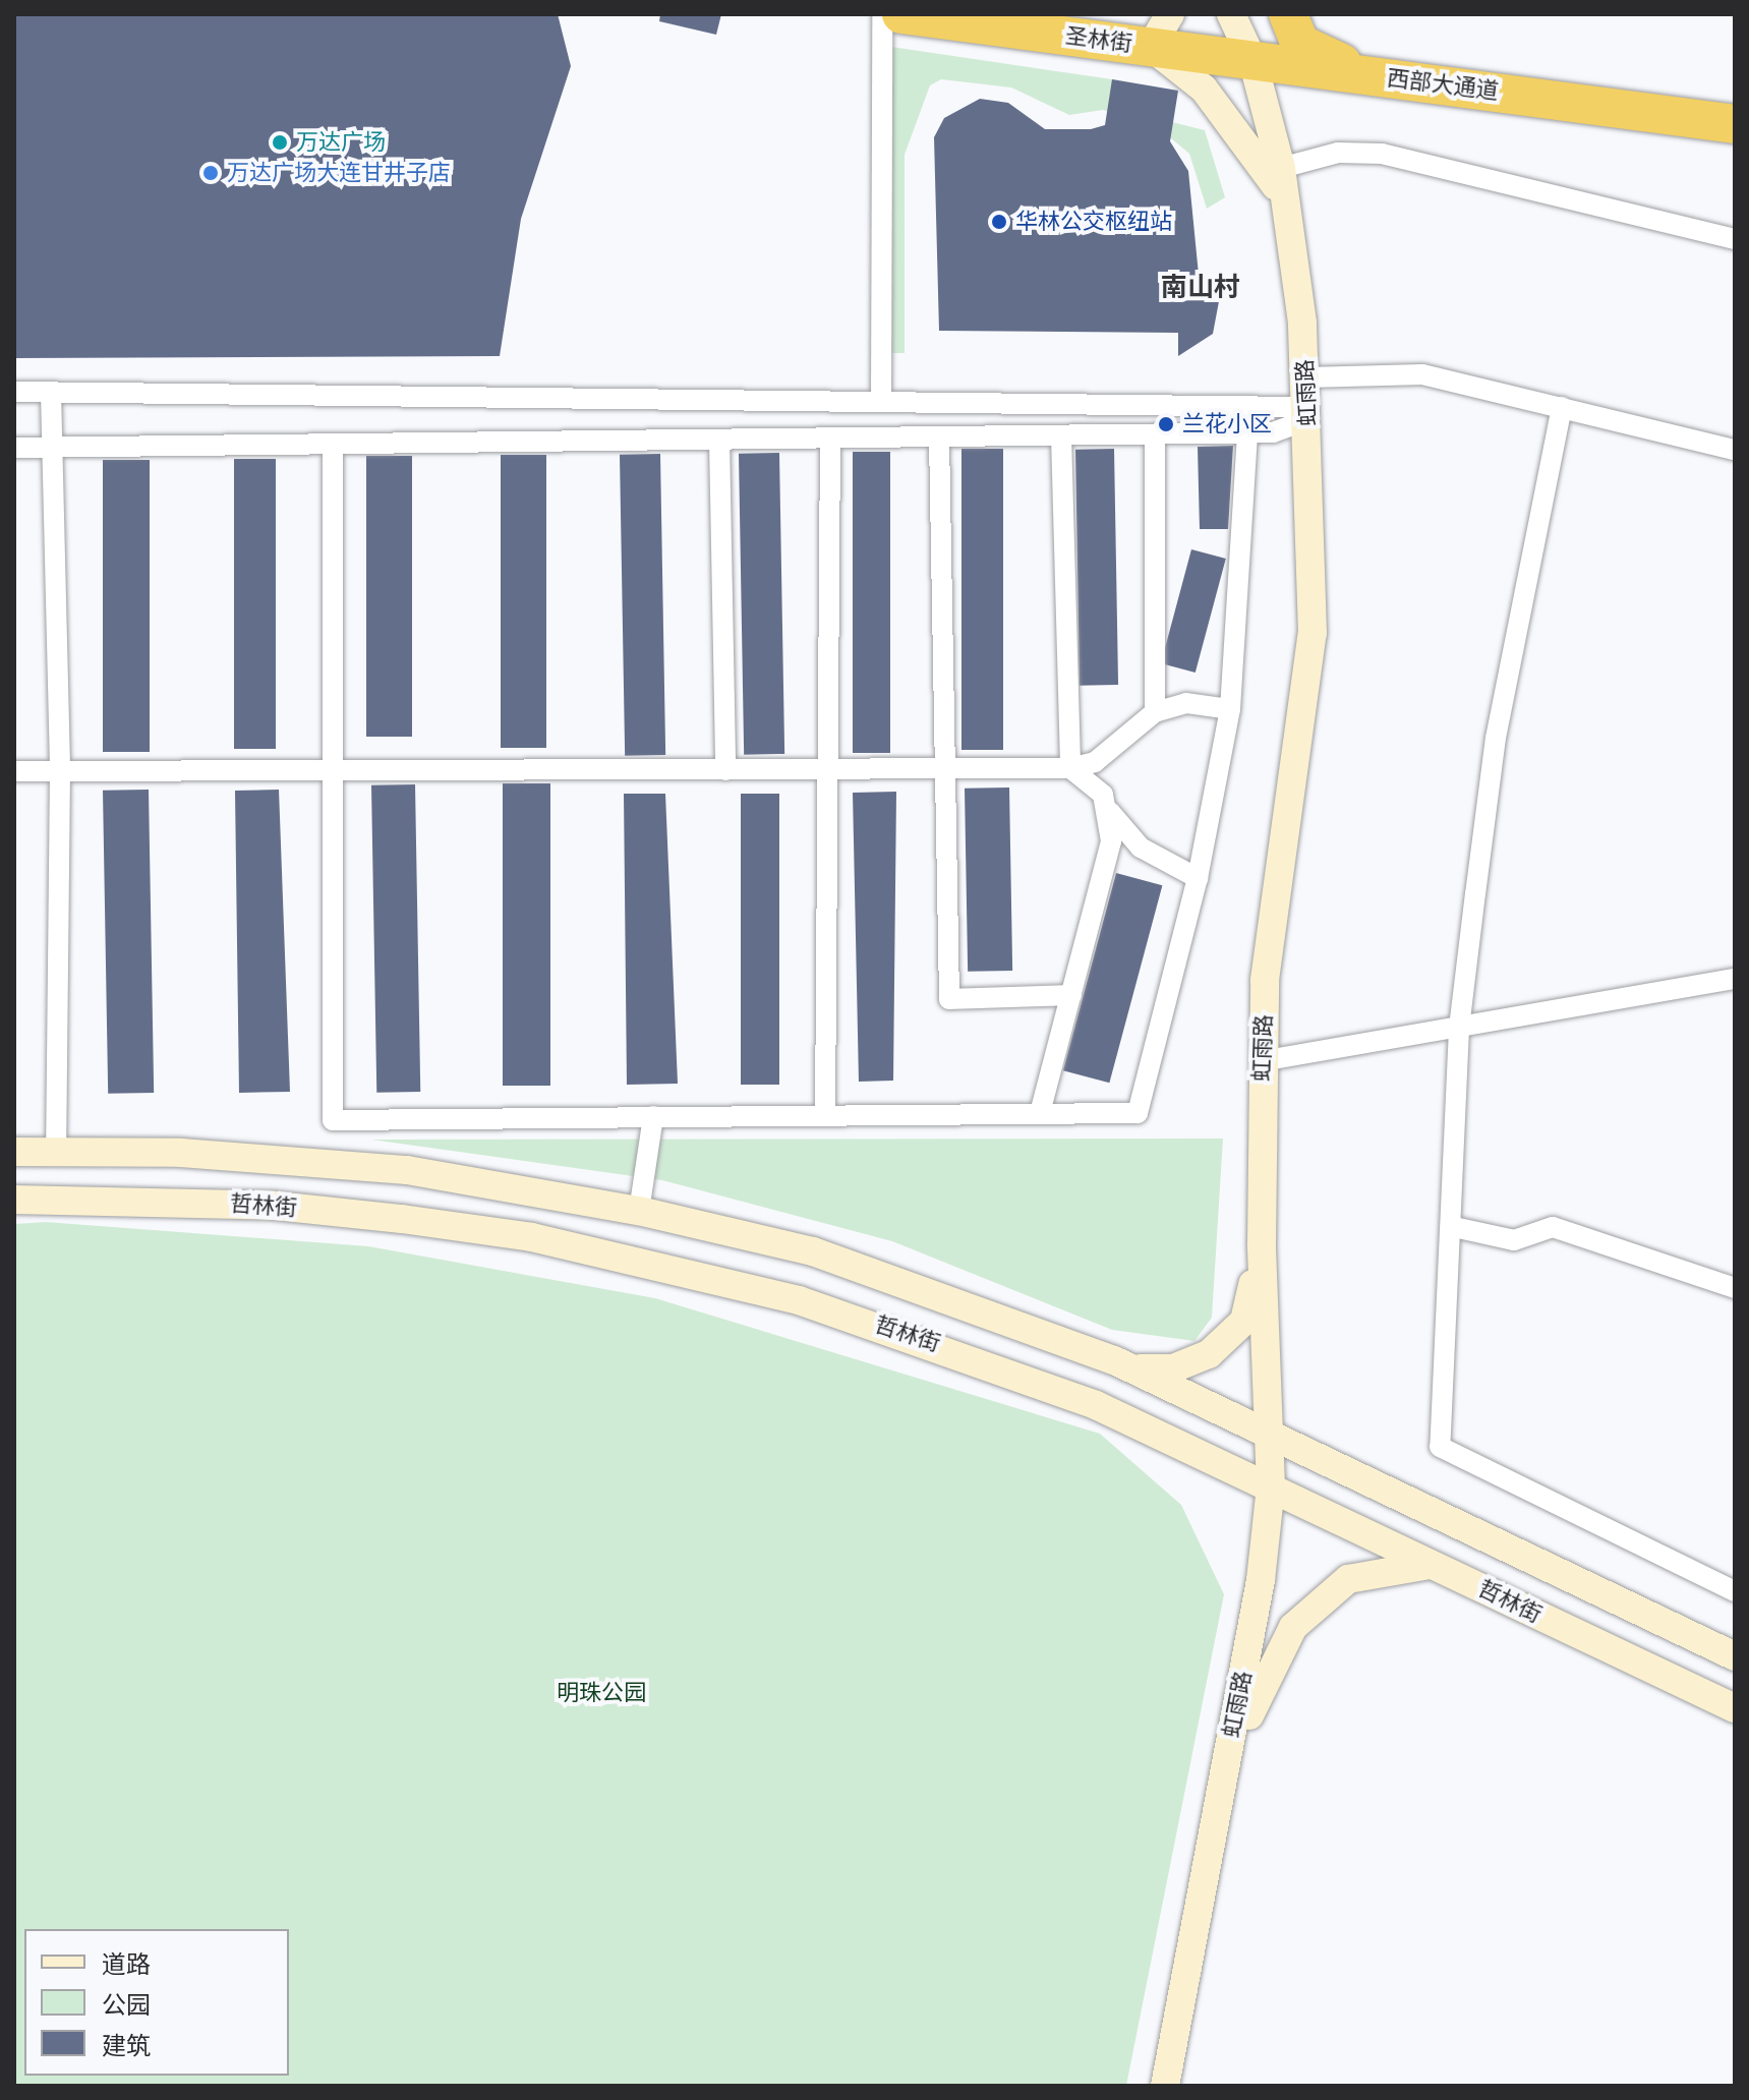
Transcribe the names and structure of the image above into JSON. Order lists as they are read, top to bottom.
{
  "streets": {
    "highway": ["圣林街", "西部大通道"],
    "street": ["虹雨路", "哲林街"]
  },
  "crossings": [
    ["圣林街", "西部大通道"],
    ["西部大通道", "虹雨路"],
    ["虹雨路", "哲林街"]
  ],
  "districts": ["南山村"],
  "parks": ["明珠公园"],
  "places": [
    "万达广场",
    "万达广场大连甘井子店",
    "华林公交枢纽站",
    "兰花小区"
  ],
  "legend": ["道路", "公园", "建筑"]
}
